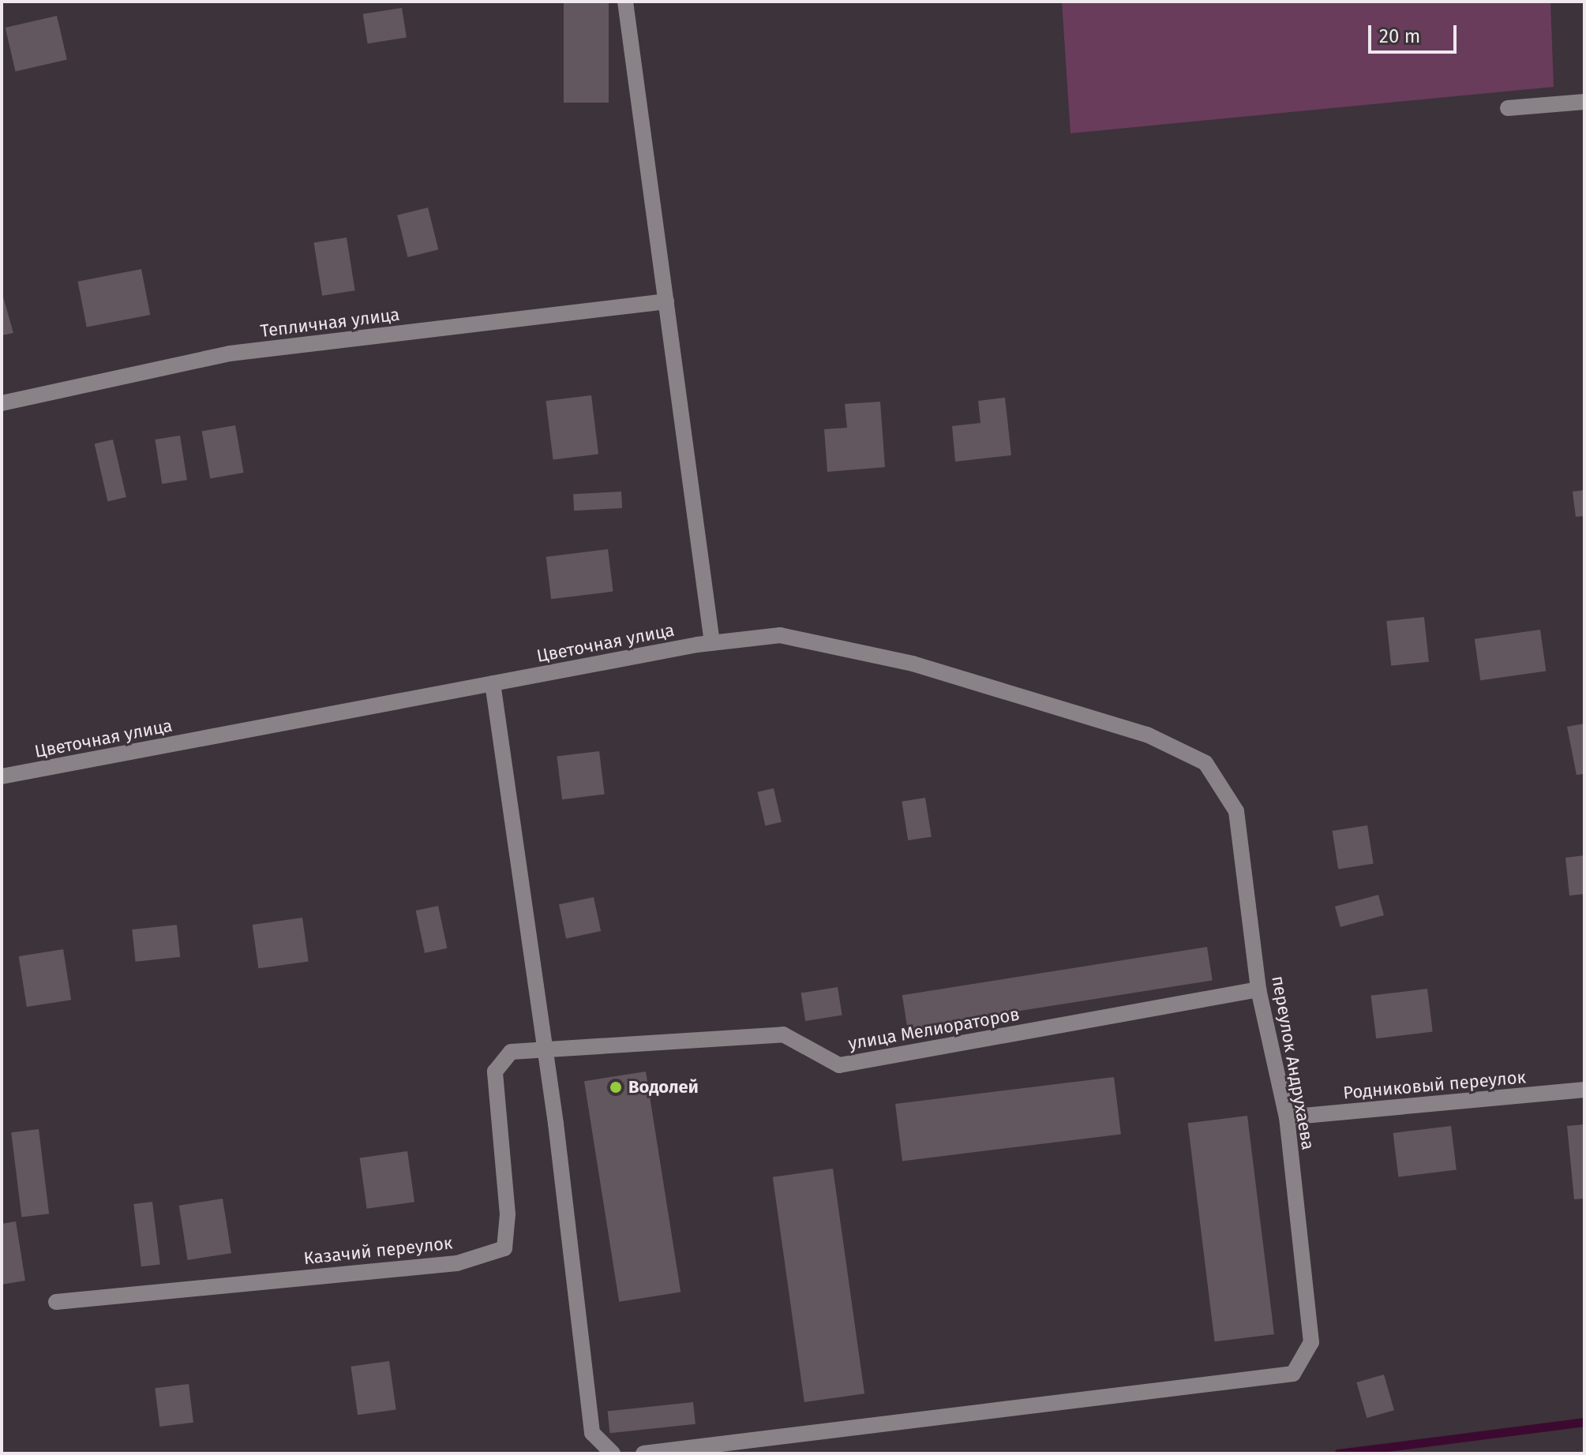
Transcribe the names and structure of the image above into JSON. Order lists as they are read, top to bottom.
{
  "streets": {
    "street": [
      "Тепличная улица",
      "Цветочная улица",
      "улица Мелиораторов",
      "переулок Андрухаева",
      "Родниковый переулок",
      "Казачий переулок"
    ]
  },
  "crossings": [
    ["Цветочная улица", "переулок Андрухаева"],
    ["улица Мелиораторов", "переулок Андрухаева"],
    ["улица Мелиораторов", "Казачий переулок"],
    ["переулок Андрухаева", "Родниковый переулок"]
  ],
  "places": ["Водолей"],
  "scale_bar": "20 m"
}
